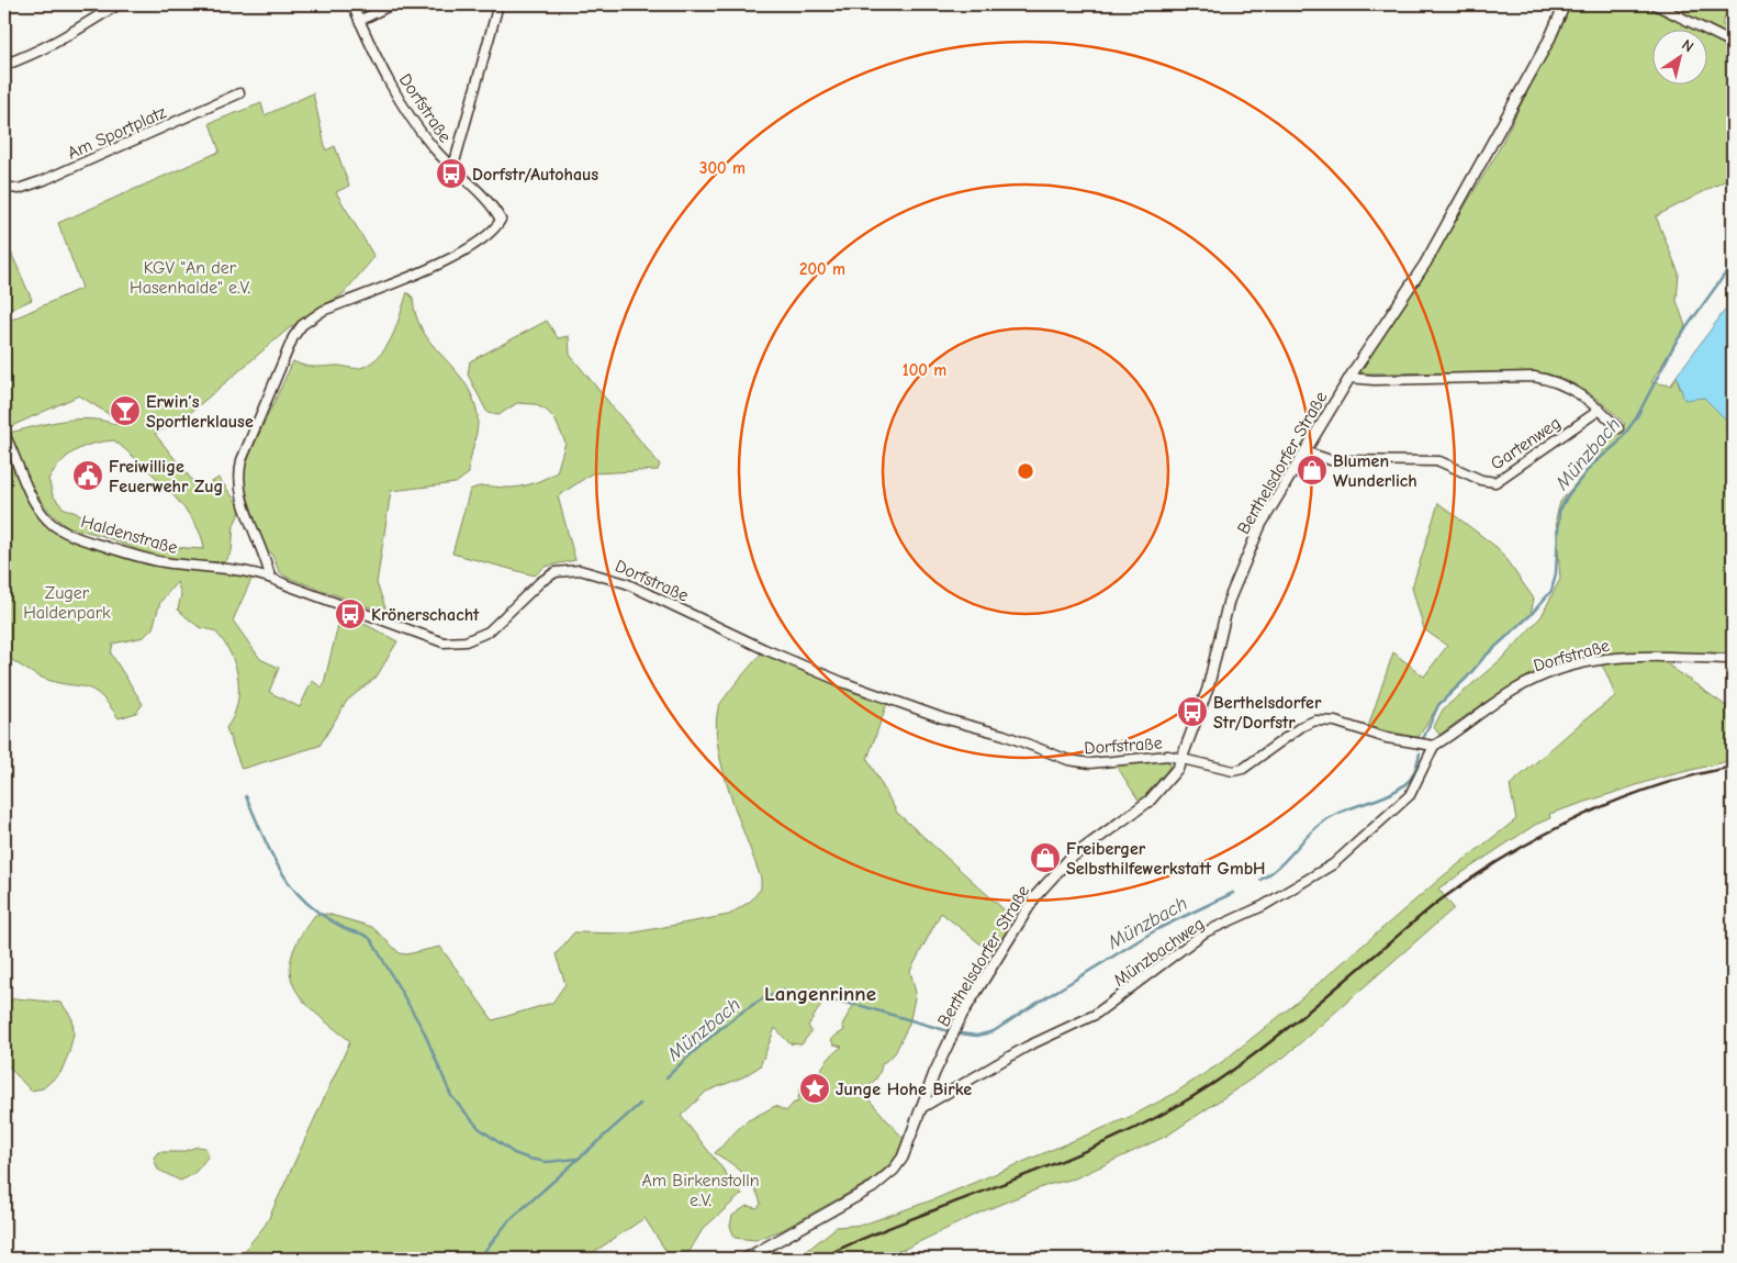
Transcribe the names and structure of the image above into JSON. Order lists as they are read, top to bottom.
{
  "streets": {
    "street": [
      "Dorfstraße",
      "Am Sportplatz",
      "Gartenweg",
      "Berthelsdorfer Straße",
      "Haldenstraße",
      "Münzbachweg"
    ]
  },
  "crossings": [
    ["Dorfstraße", "Berthelsdorfer Straße"],
    ["Dorfstraße", "Haldenstraße"],
    ["Dorfstraße", "Münzbachweg"],
    ["Gartenweg", "Berthelsdorfer Straße"],
    ["Berthelsdorfer Straße", "Münzbachweg"]
  ],
  "districts": ["Langenrinne"],
  "water": ["Münzbach"],
  "parks": ["KGV \"An der Hasenhalde\" e.V.", "Zuger Haldenpark", "Am Birkenstolln e.V."],
  "places": {
    "bus stop": ["Dorfstr/Autohaus", "Krönerschacht", "Berthelsdorfer Str/Dorfstr"],
    "bar": ["Erwin’s Sportlerklause"],
    "shop": ["Blumen Wunderlich", "Freiberger Selbsthilfewerkstatt GmbH"],
    "public building": ["Freiwillige Feuerwehr Zug"],
    "place": ["Junge Hohe Birke"]
  },
  "north": "top right",
  "rings": ["300 m", "200 m", "100 m"]
}
